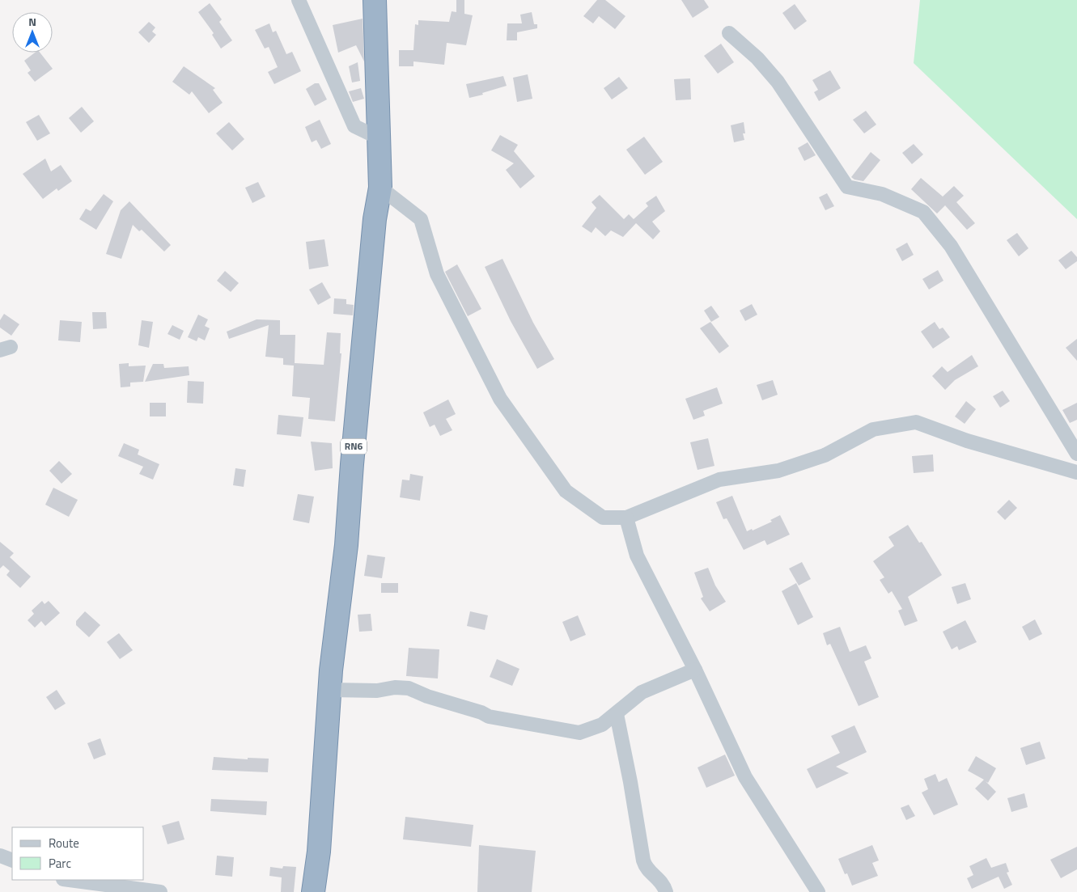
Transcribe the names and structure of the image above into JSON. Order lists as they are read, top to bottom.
{
  "streets": {
    "highway": ["RN6"]
  },
  "legend": ["Route", "Parc"],
  "north": "top"
}
